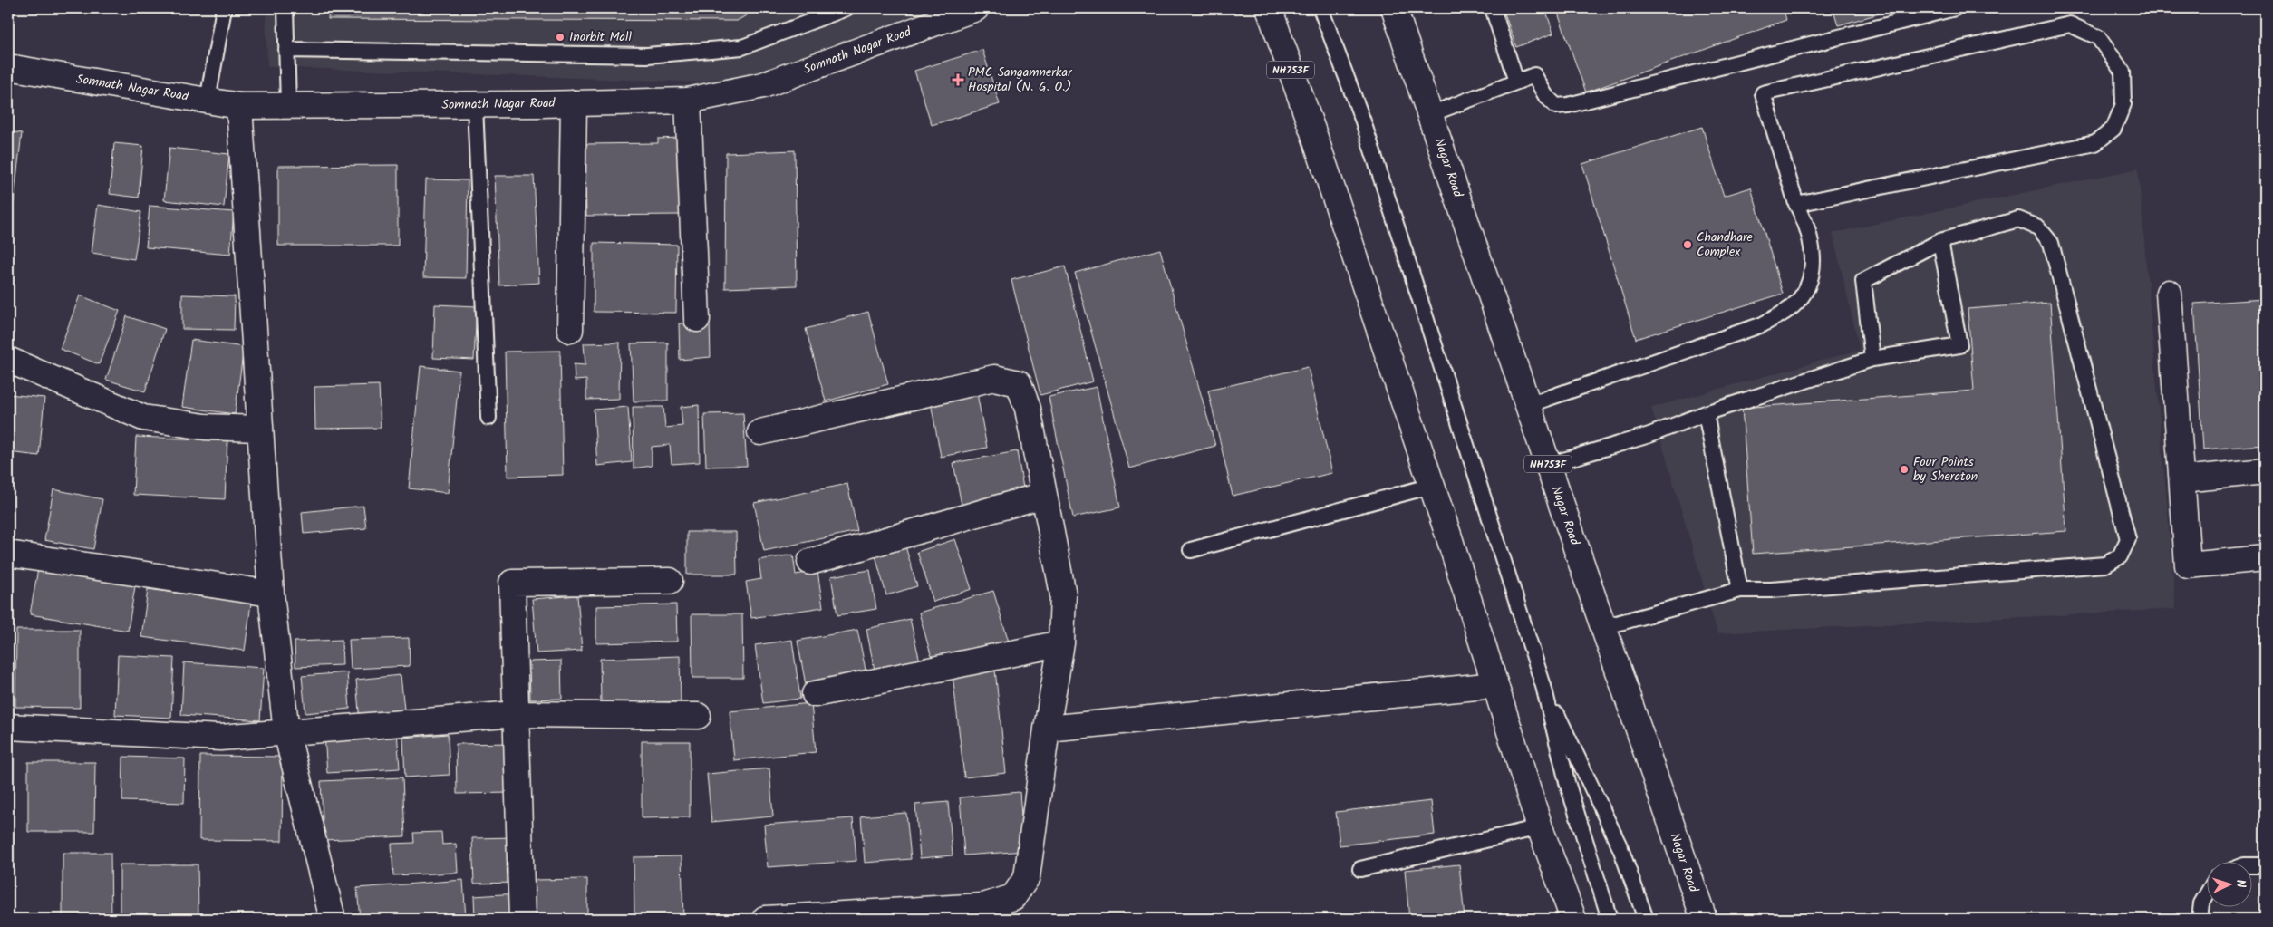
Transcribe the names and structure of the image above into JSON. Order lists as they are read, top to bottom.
{
  "streets": {
    "main road": ["Somnath Nagar Road", "NH753F", "Nagar Road"]
  },
  "places": {
    "other": ["Inorbit Mall", "Chandhare Complex", "Four Points by Sheraton"],
    "health": ["PMC Sangamnerkar Hospital (N. G. O.)"]
  },
  "north": "right"
}
